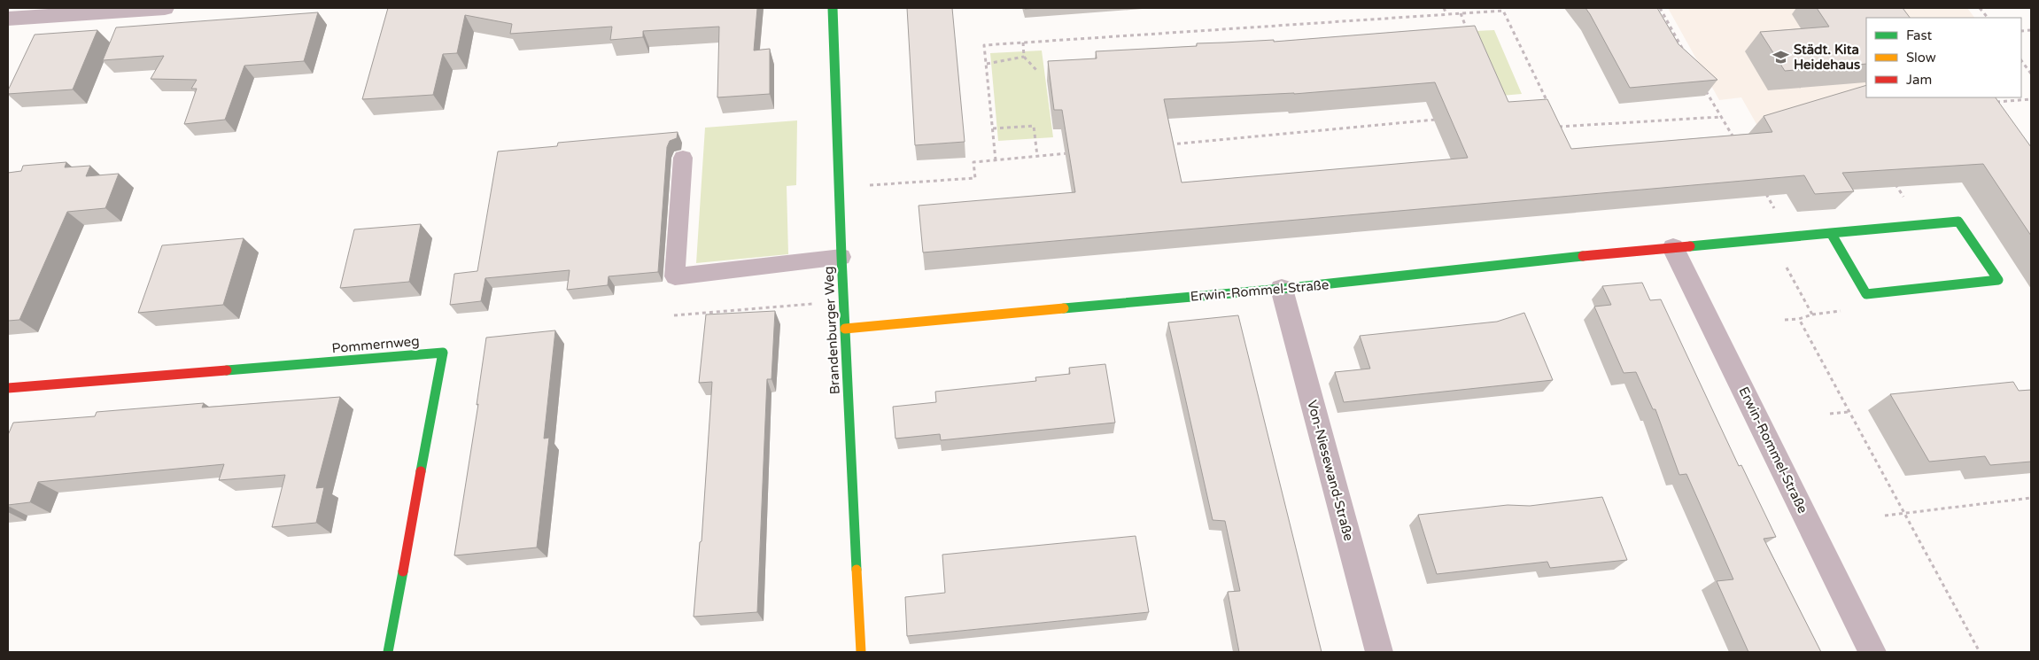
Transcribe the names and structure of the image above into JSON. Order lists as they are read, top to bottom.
{
  "streets": {
    "street": [
      "Erwin-Rommel-Straße",
      "Brandenburger Weg",
      "Pommernweg",
      "Von-Niesewand-Straße"
    ]
  },
  "crossings": [
    ["Erwin-Rommel-Straße", "Brandenburger Weg"],
    ["Erwin-Rommel-Straße", "Von-Niesewand-Straße"]
  ],
  "places": {
    "school or university": ["Städt. Kita Heidehaus"]
  },
  "legend": ["Fast", "Slow", "Jam"]
}
